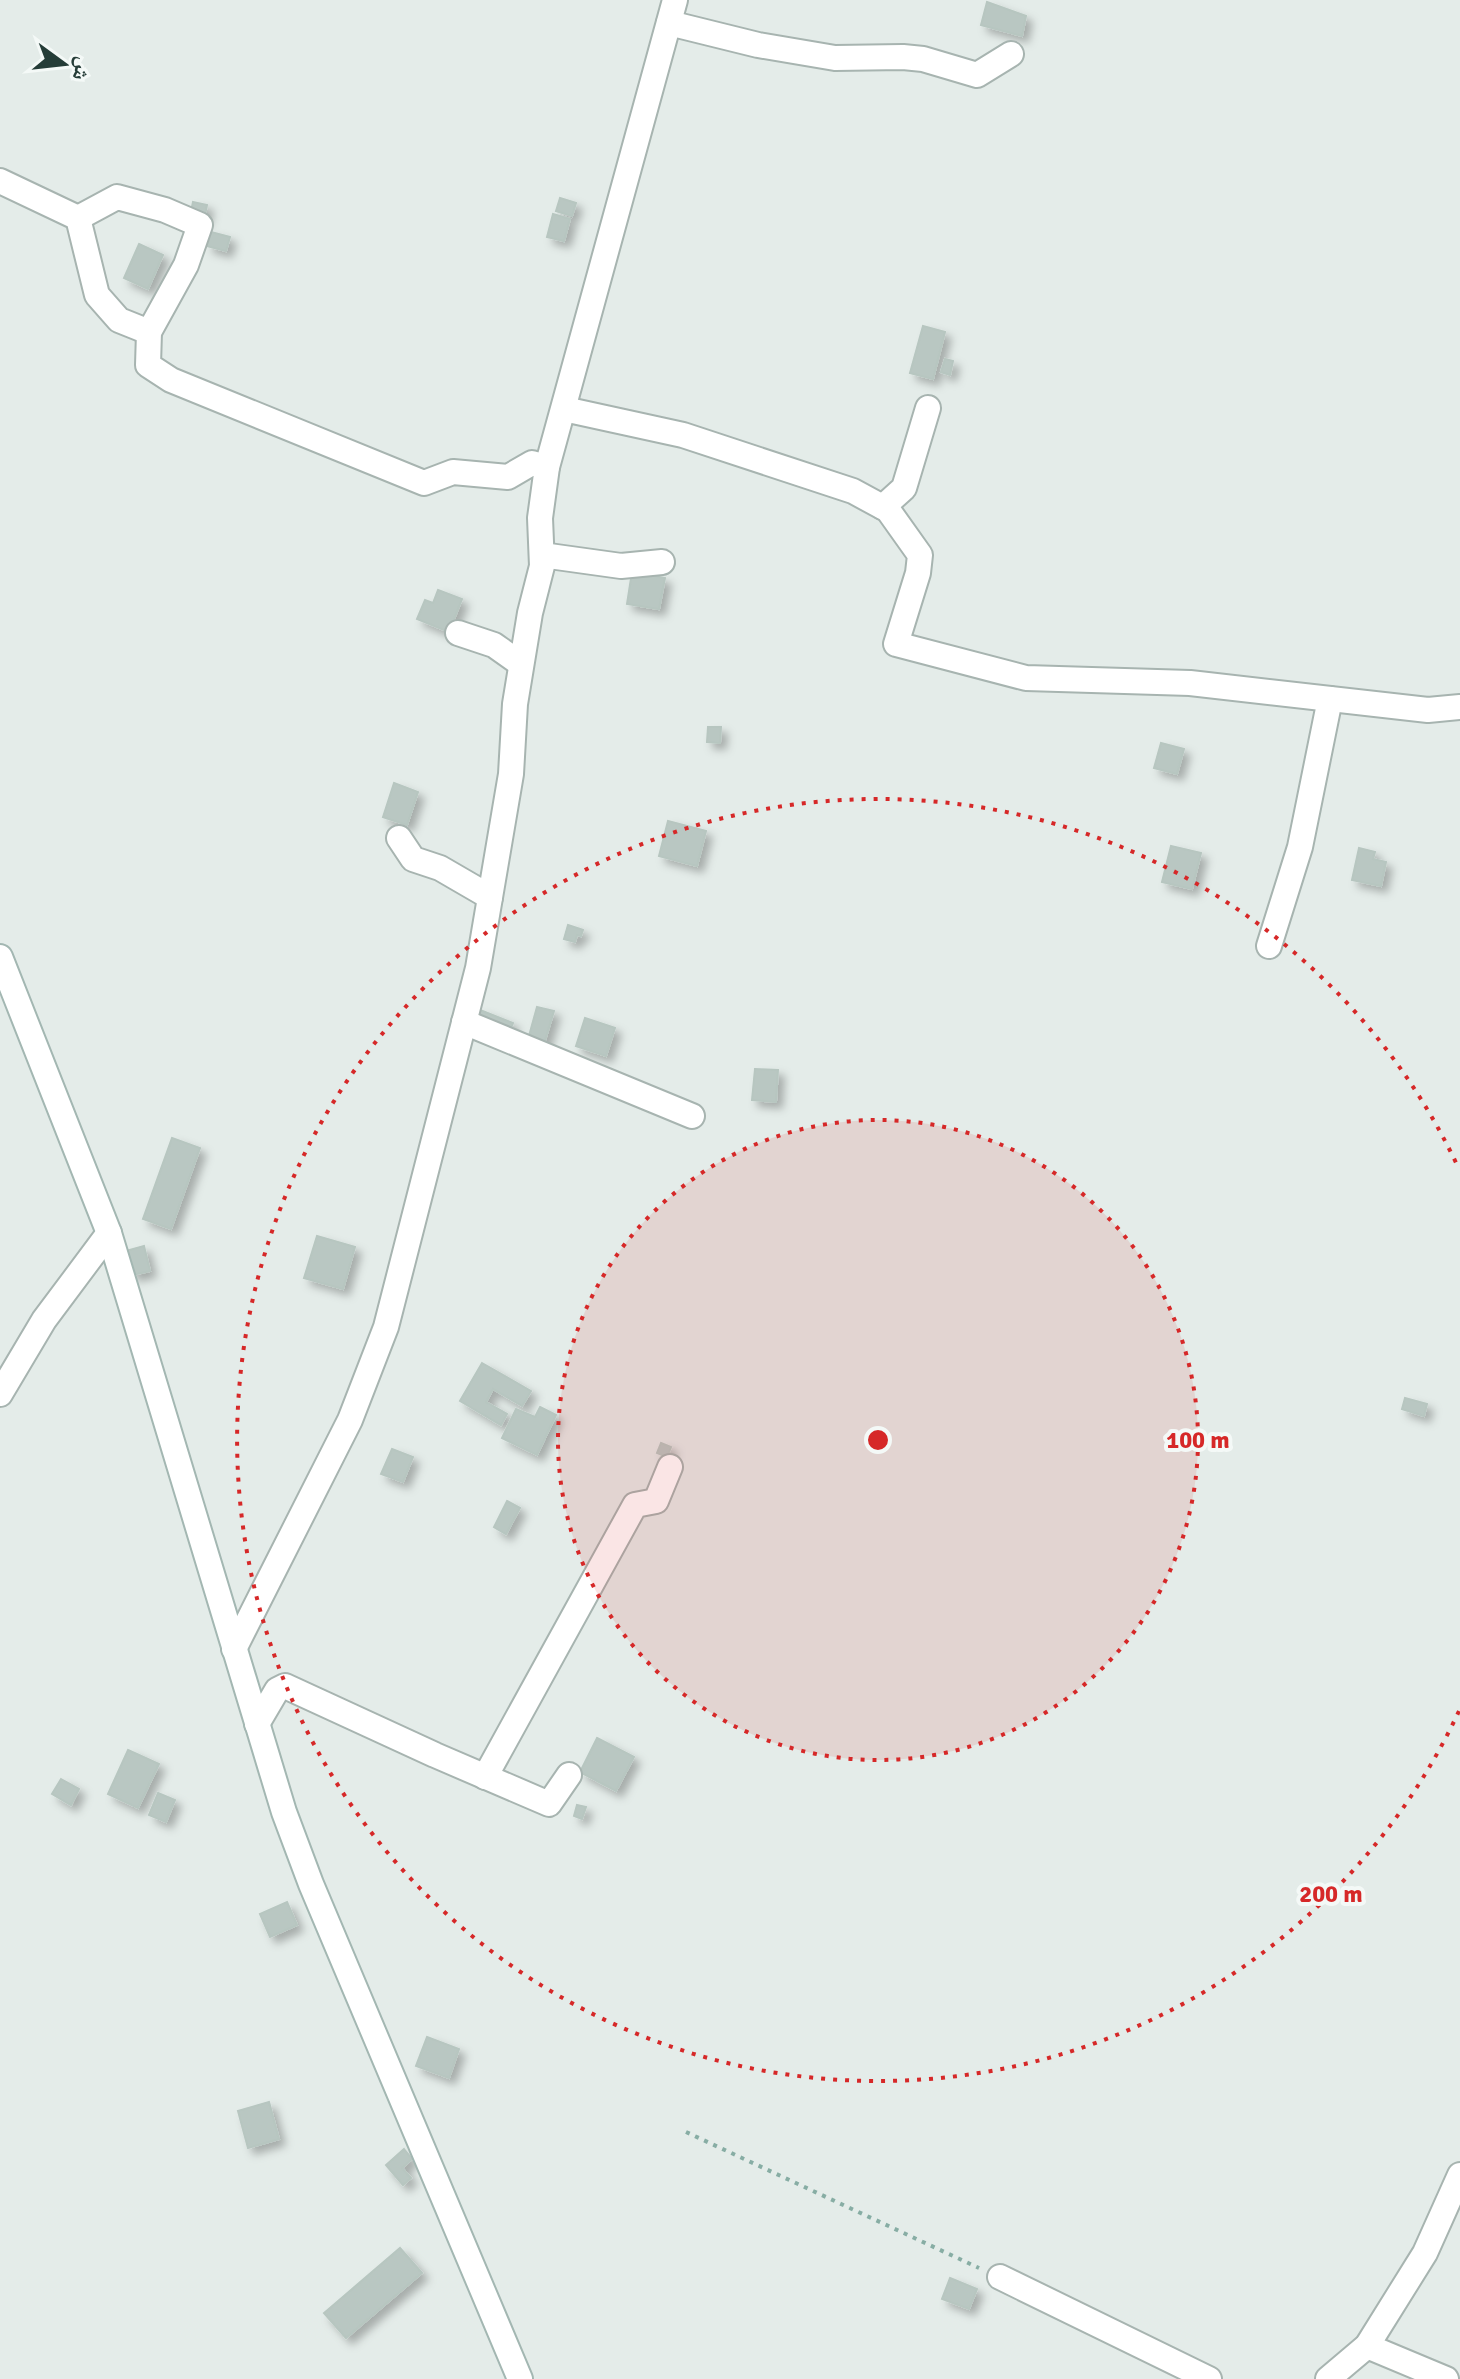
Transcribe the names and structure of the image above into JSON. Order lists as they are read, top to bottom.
{
  "north": "right",
  "rings": ["100 m", "200 m"]
}
